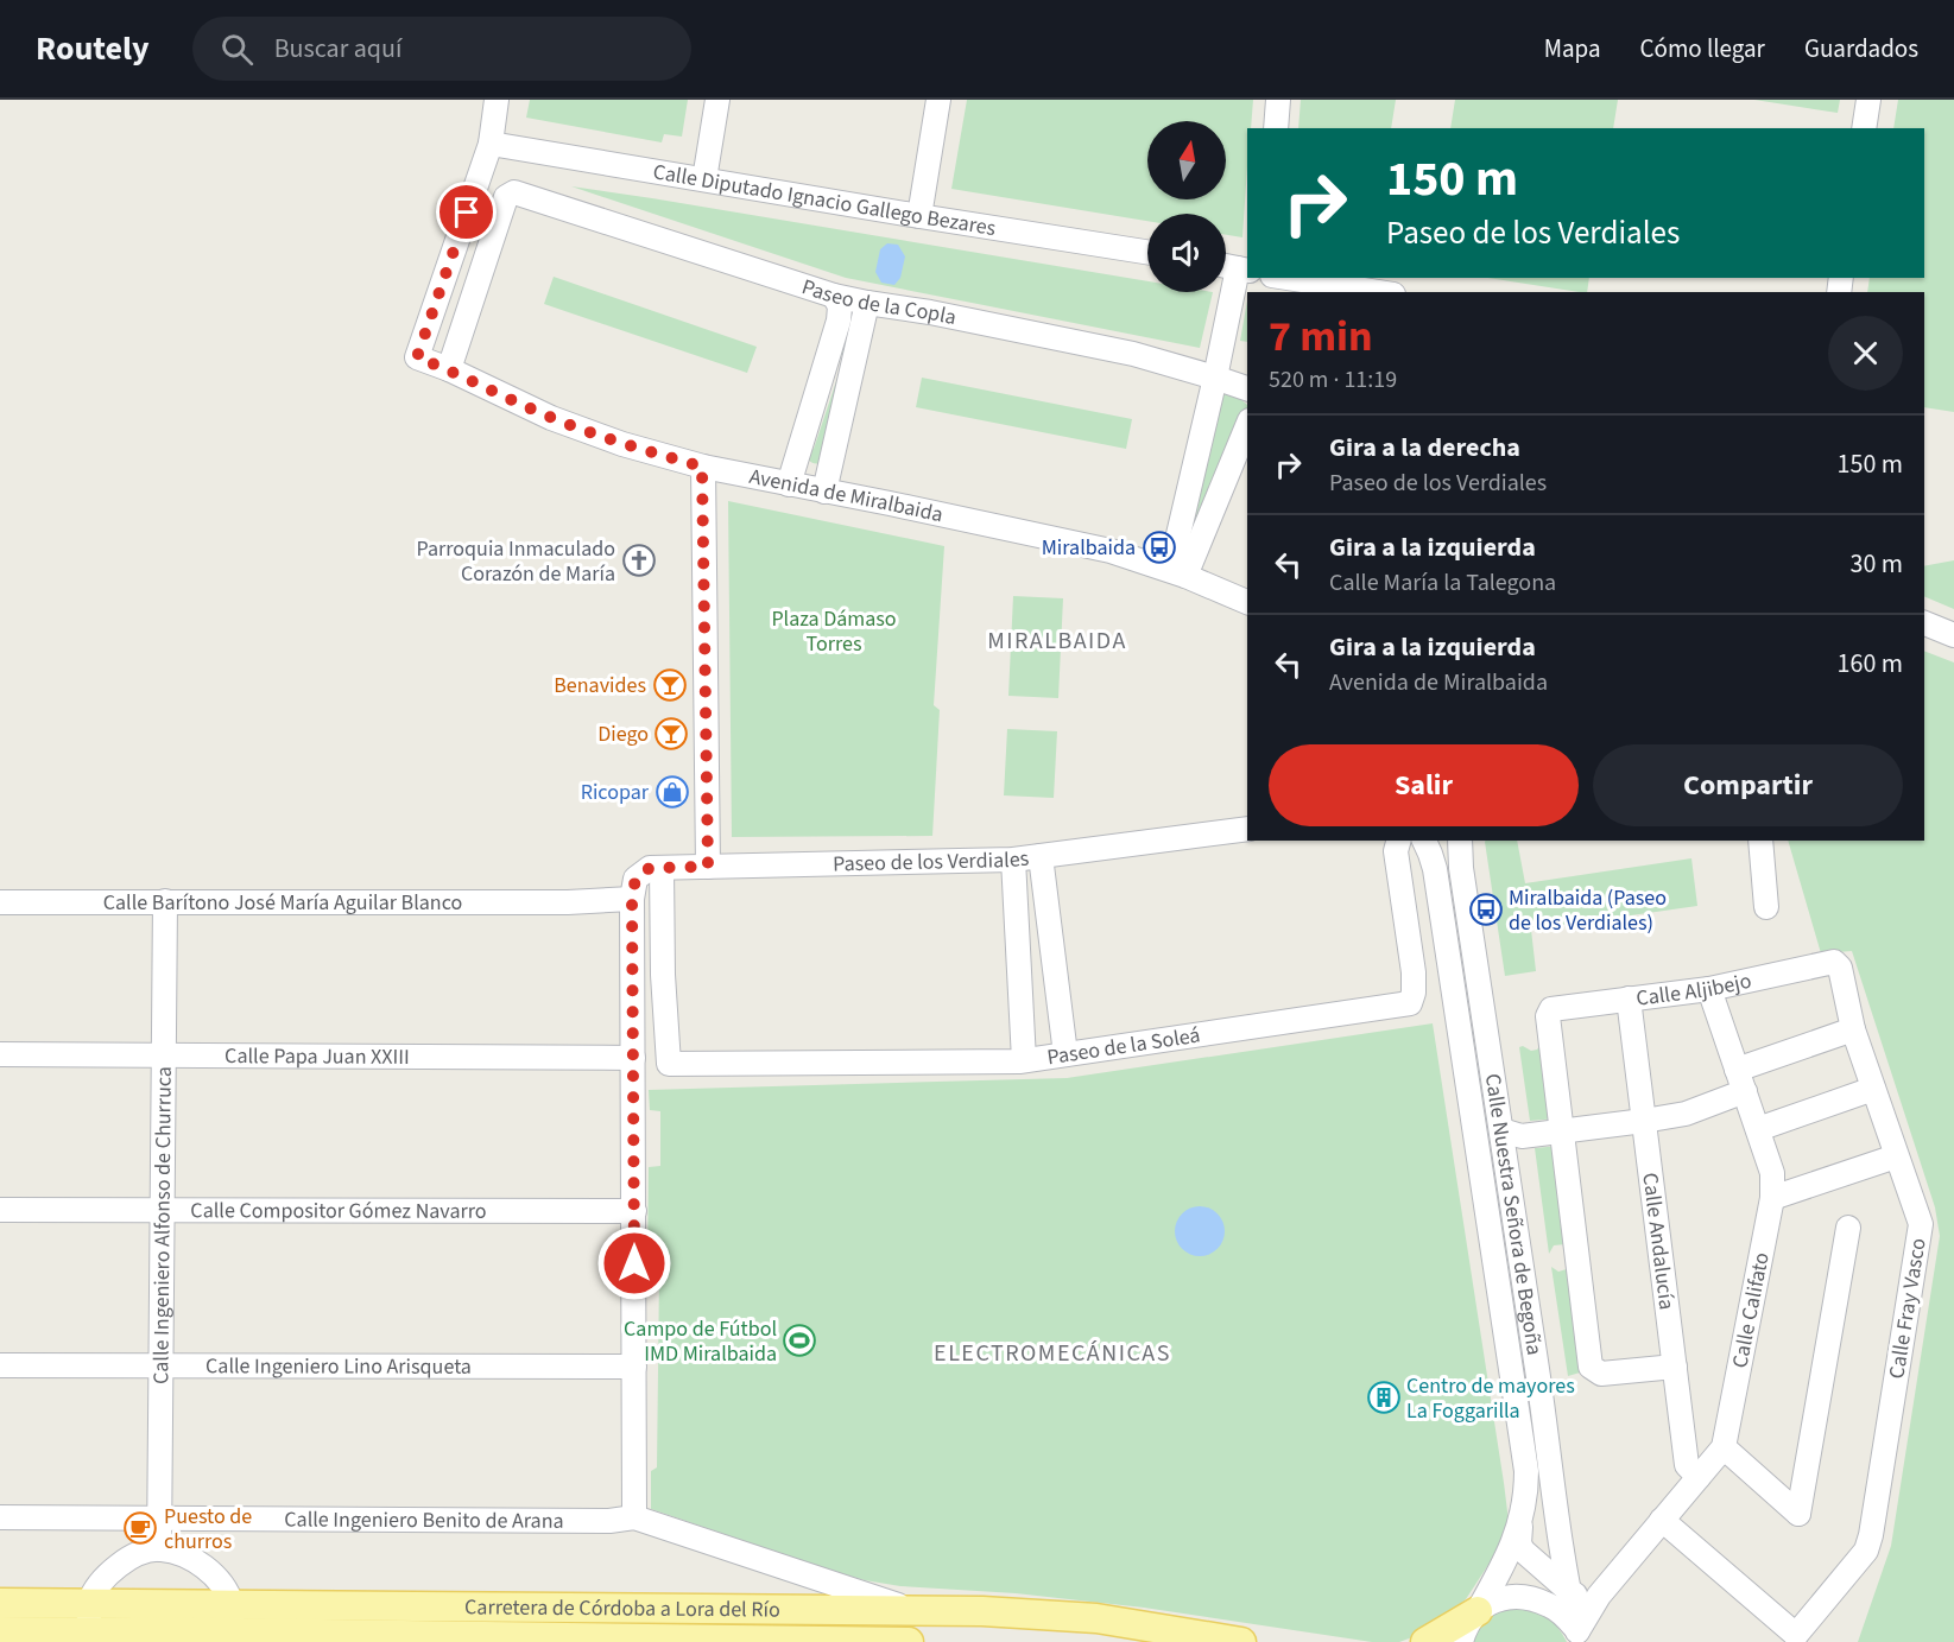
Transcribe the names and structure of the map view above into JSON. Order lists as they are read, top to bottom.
{
  "streets": {
    "main road": ["Carretera de Córdoba a Lora del Río"],
    "street": [
      "Calle Diputado Ignacio Gallego Bezares",
      "Paseo de la Copla",
      "Avenida de Miralbaida",
      "Paseo de los Verdiales",
      "Calle Barítono José María Aguilar Blanco",
      "Calle Aljibejo",
      "Paseo de la Soleá",
      "Calle Papa Juan XXIII",
      "Calle Compositor Gómez Navarro",
      "Calle Nuestra Señora de Begoña",
      "Calle Ingeniero Alfonso de Churruca",
      "Calle Andalucía",
      "Calle Fray Vasco",
      "Calle Califato",
      "Calle Ingeniero Lino Arisqueta",
      "Calle Ingeniero Benito de Arana"
    ]
  },
  "crossings": [
    ["Calle Diputado Ignacio Gallego Bezares", "Avenida de Miralbaida"],
    ["Paseo de la Copla", "Avenida de Miralbaida"],
    ["Paseo de los Verdiales", "Calle Barítono José María Aguilar Blanco"],
    ["Paseo de los Verdiales", "Paseo de la Soleá"],
    ["Calle Barítono José María Aguilar Blanco", "Calle Ingeniero Alfonso de Churruca"],
    ["Calle Aljibejo", "Calle Andalucía"],
    ["Calle Aljibejo", "Calle Fray Vasco"],
    ["Calle Aljibejo", "Calle Califato"],
    ["Calle Papa Juan XXIII", "Calle Ingeniero Alfonso de Churruca"],
    ["Calle Compositor Gómez Navarro", "Calle Ingeniero Alfonso de Churruca"],
    ["Calle Ingeniero Alfonso de Churruca", "Calle Ingeniero Lino Arisqueta"],
    ["Calle Ingeniero Alfonso de Churruca", "Calle Ingeniero Benito de Arana"]
  ],
  "districts": ["MIRALBAIDA", "ELECTROMECÁNICAS"],
  "parks": ["Plaza Dámaso Torres"],
  "places": {
    "bus stop": ["Miralbaida", "Miralbaida (Paseo de los Verdiales)"],
    "church": ["Parroquia Inmaculado Corazón de María"],
    "bar": ["Benavides", "Diego"],
    "shop": ["Ricopar"],
    "sports": ["Campo de Fútbol IMD Miralbaida"],
    "building": ["Centro de mayores La Foggarilla"],
    "cafe": ["Puesto de churros"]
  },
  "north": "top",
  "page": {
    "header": "Routely",
    "search": "Buscar aquí",
    "nav": ["Mapa", "Cómo llegar", "Guardados"],
    "turn": ["150 m", "Paseo de los Verdiales"],
    "heading": ["7 min", "520 m · 11:19"],
    "list": [
      {
        "name": "Gira a la derecha",
        "note": "Paseo de los Verdiales",
        "value": "150 m"
      },
      {
        "name": "Gira a la izquierda",
        "note": "Calle María la Talegona",
        "value": "30 m"
      },
      {
        "name": "Gira a la izquierda",
        "note": "Avenida de Miralbaida",
        "value": "160 m"
      }
    ],
    "buttons": ["Salir", "Compartir"]
  }
}
